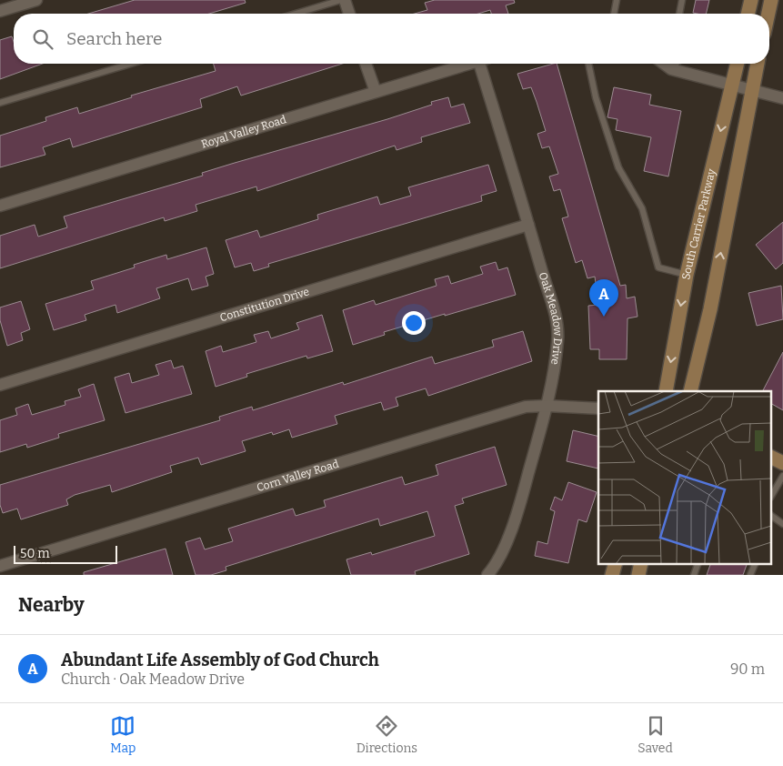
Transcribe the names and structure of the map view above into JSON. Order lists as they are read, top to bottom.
{
  "streets": {
    "main road": ["South Carrier Parkway"],
    "street": [
      "Royal Valley Road",
      "Constitution Drive",
      "Oak Meadow Drive",
      "Corn Valley Road"
    ]
  },
  "crossings": [
    ["Constitution Drive", "Oak Meadow Drive"],
    ["Oak Meadow Drive", "Corn Valley Road"]
  ],
  "scale_bar": "50 m",
  "page": {
    "search": "Search here",
    "pins": "A",
    "scale": "50 m",
    "heading": "Nearby",
    "list": [
      {
        "mark": "A",
        "name": "Abundant Life Assembly of God Church",
        "note": "Church · Oak Meadow Drive",
        "value": "90 m"
      }
    ],
    "nav": ["Map", "Directions", "Saved"]
  }
}
